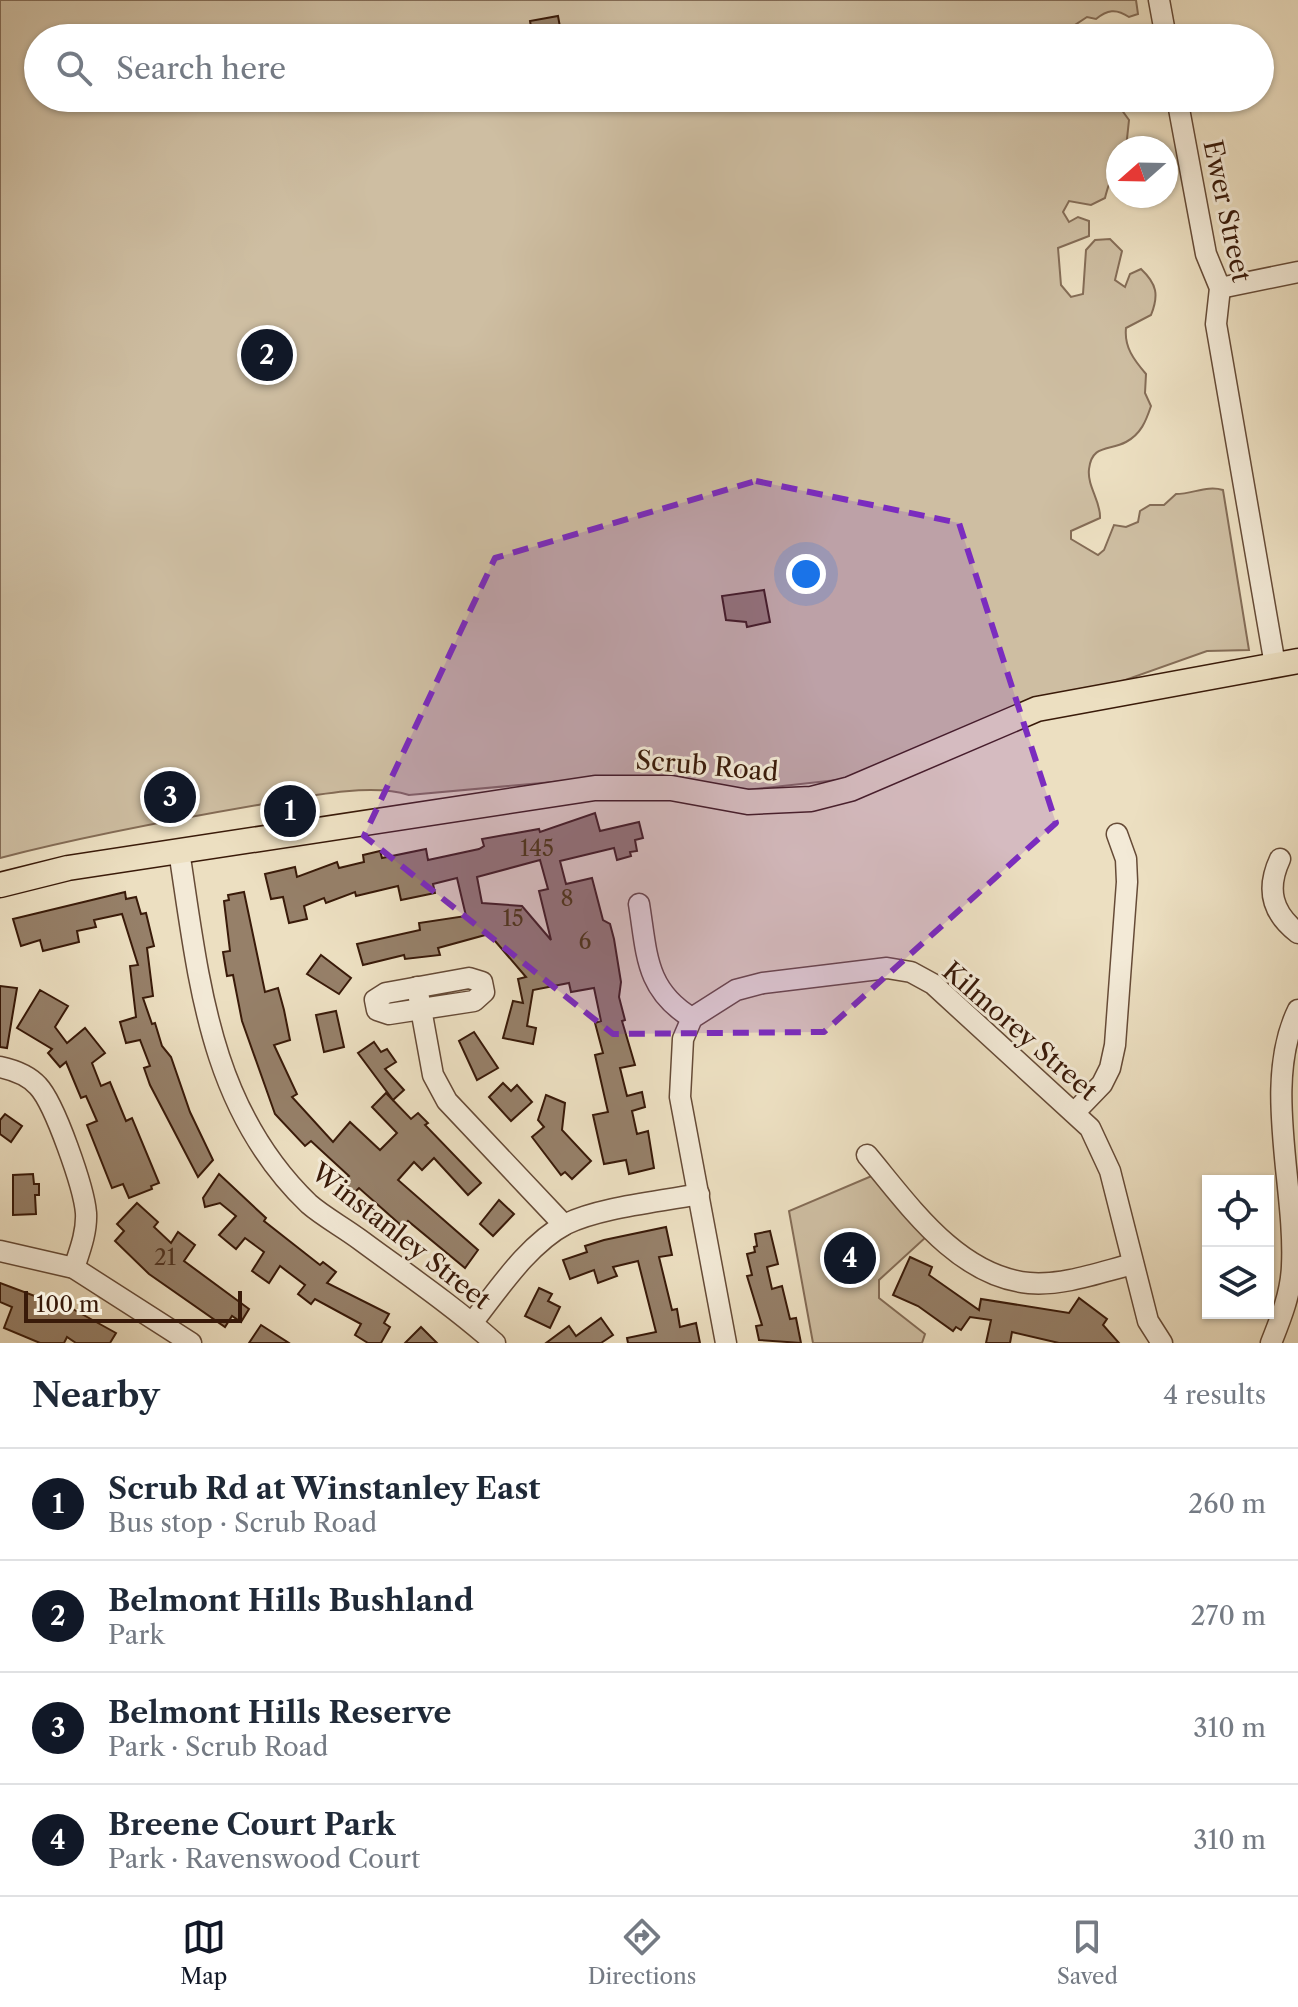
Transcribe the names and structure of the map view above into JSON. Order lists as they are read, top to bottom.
{
  "streets": {
    "main road": ["Scrub Road"],
    "street": ["Ewer Street", "Kilmorey Street", "Winstanley Street"]
  },
  "crossings": [
    ["Ewer Street", "Scrub Road"],
    ["Scrub Road", "Winstanley Street"]
  ],
  "house_numbers": [
    "145",
    "8",
    "15",
    "6",
    "21"
  ],
  "scale_bar": "100 m",
  "north": "left",
  "page": {
    "search": "Search here",
    "pins": [
      "2",
      "3",
      "1",
      "4"
    ],
    "scale": "100 m",
    "heading": ["Nearby", "4 results"],
    "list": [
      {
        "mark": "1",
        "name": "Scrub Rd at Winstanley East",
        "note": "Bus stop · Scrub Road",
        "value": "260 m"
      },
      {
        "mark": "2",
        "name": "Belmont Hills Bushland",
        "note": "Park",
        "value": "270 m"
      },
      {
        "mark": "3",
        "name": "Belmont Hills Reserve",
        "note": "Park · Scrub Road",
        "value": "310 m"
      },
      {
        "mark": "4",
        "name": "Breene Court Park",
        "note": "Park · Ravenswood Court",
        "value": "310 m"
      }
    ],
    "nav": ["Map", "Directions", "Saved"]
  }
}
